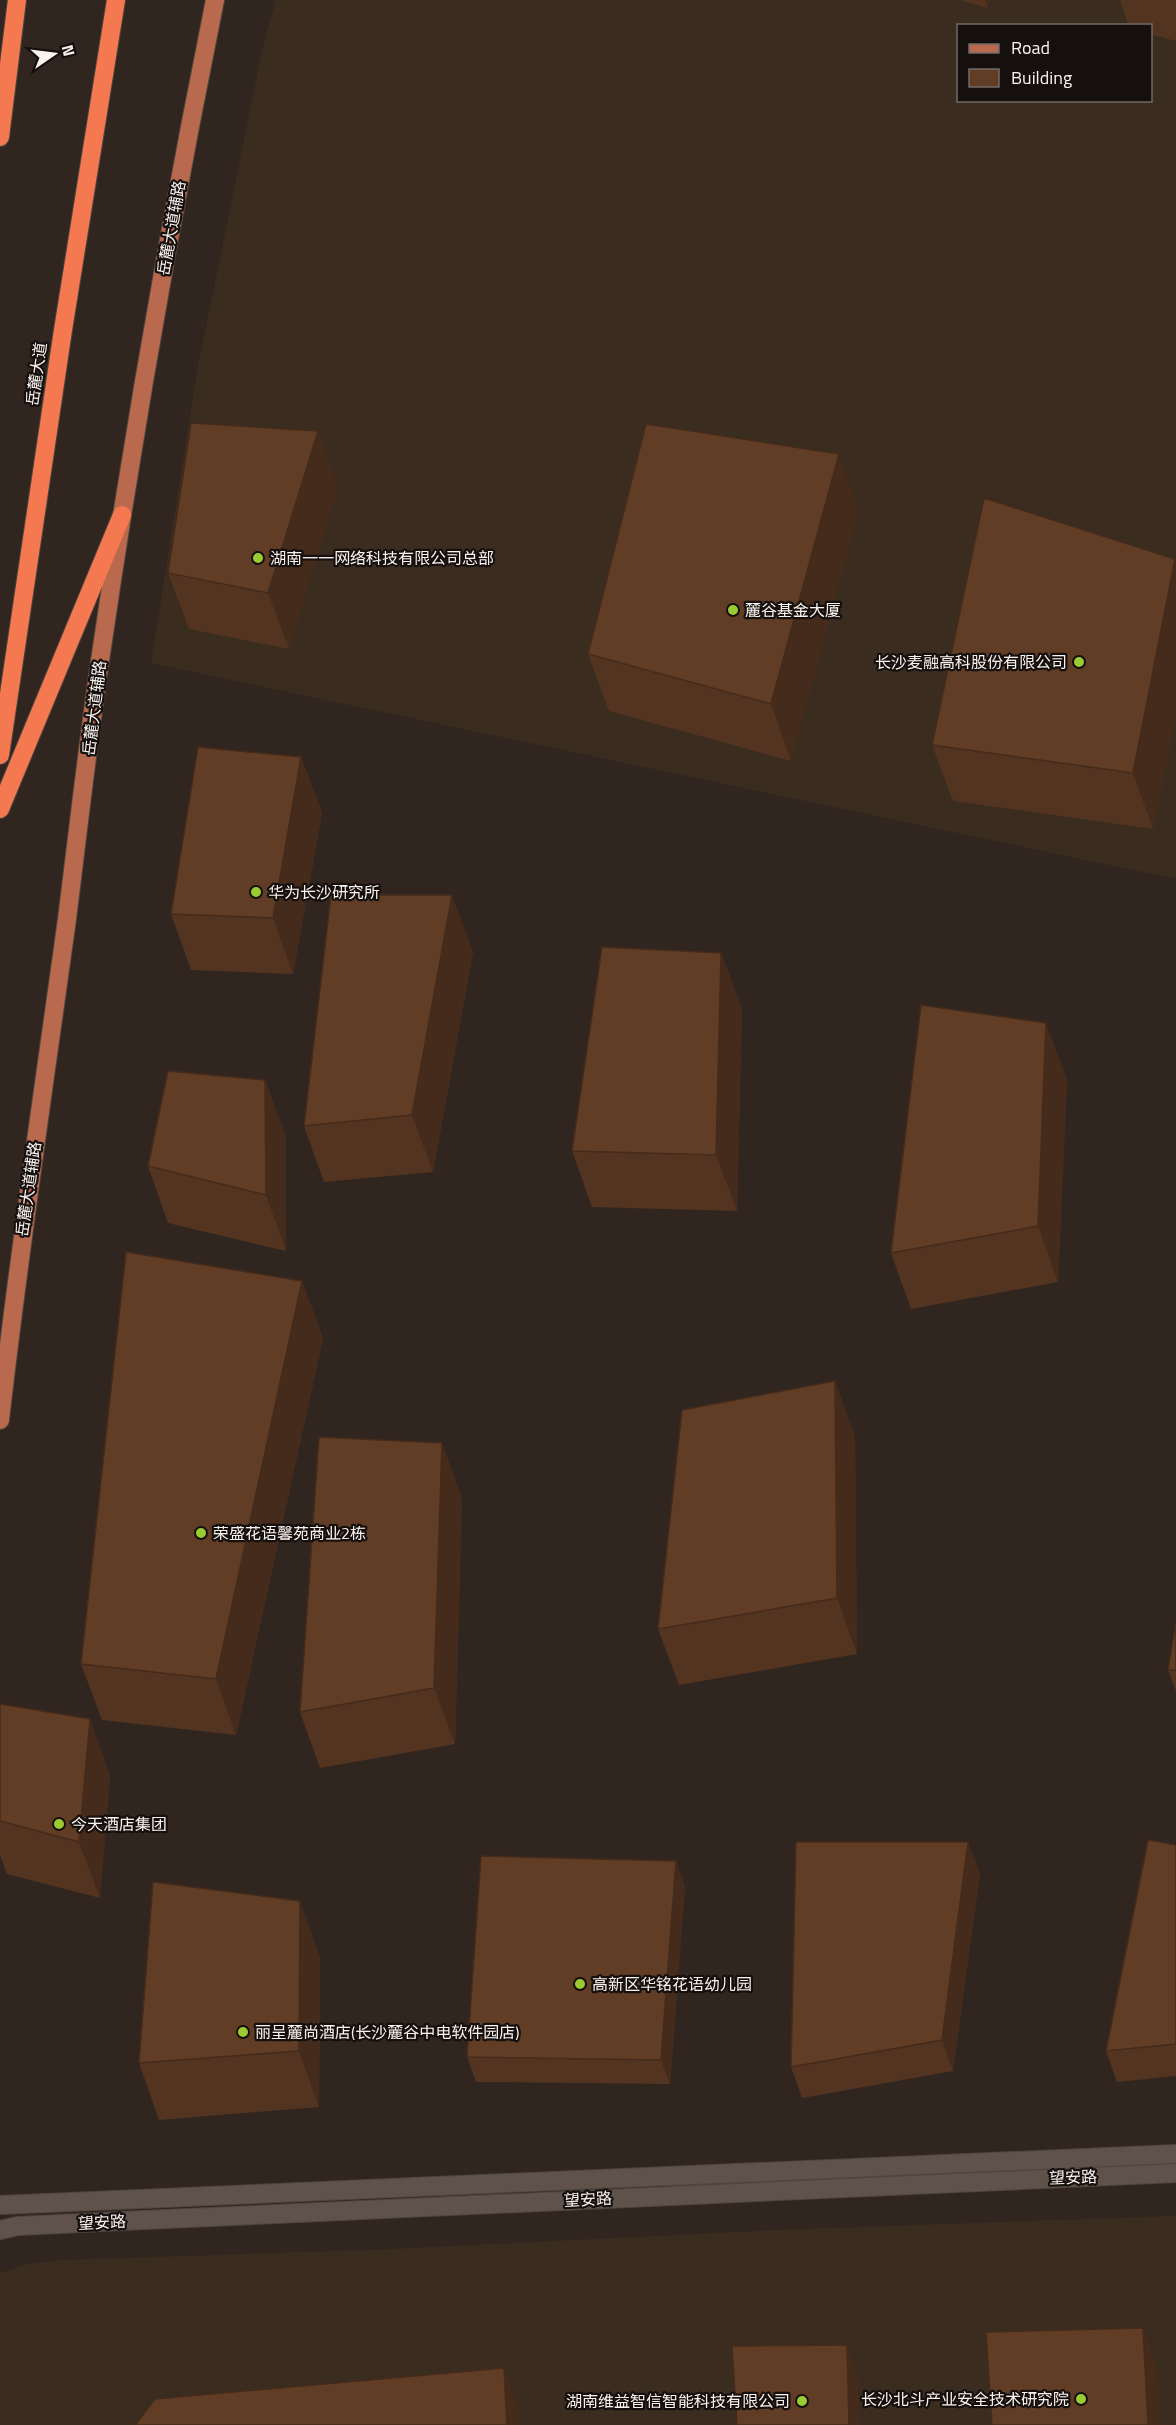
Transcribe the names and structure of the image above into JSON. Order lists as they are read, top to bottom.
{
  "streets": {
    "highway": ["岳麓大道"],
    "main road": ["岳麓大道辅路"],
    "street": ["望安路"]
  },
  "places": [
    "湖南一一网络科技有限公司总部",
    "麓谷基金大厦",
    "长沙麦融高科股份有限公司",
    "华为长沙研究所",
    "荣盛花语馨苑商业2栋",
    "今天酒店集团",
    "高新区华铭花语幼儿园",
    "丽呈麓尚酒店(长沙麓谷中电软件园店)",
    "长沙北斗产业安全技术研究院",
    "湖南维益智信智能科技有限公司"
  ],
  "legend": ["Road", "Building"],
  "north": "right"
}
